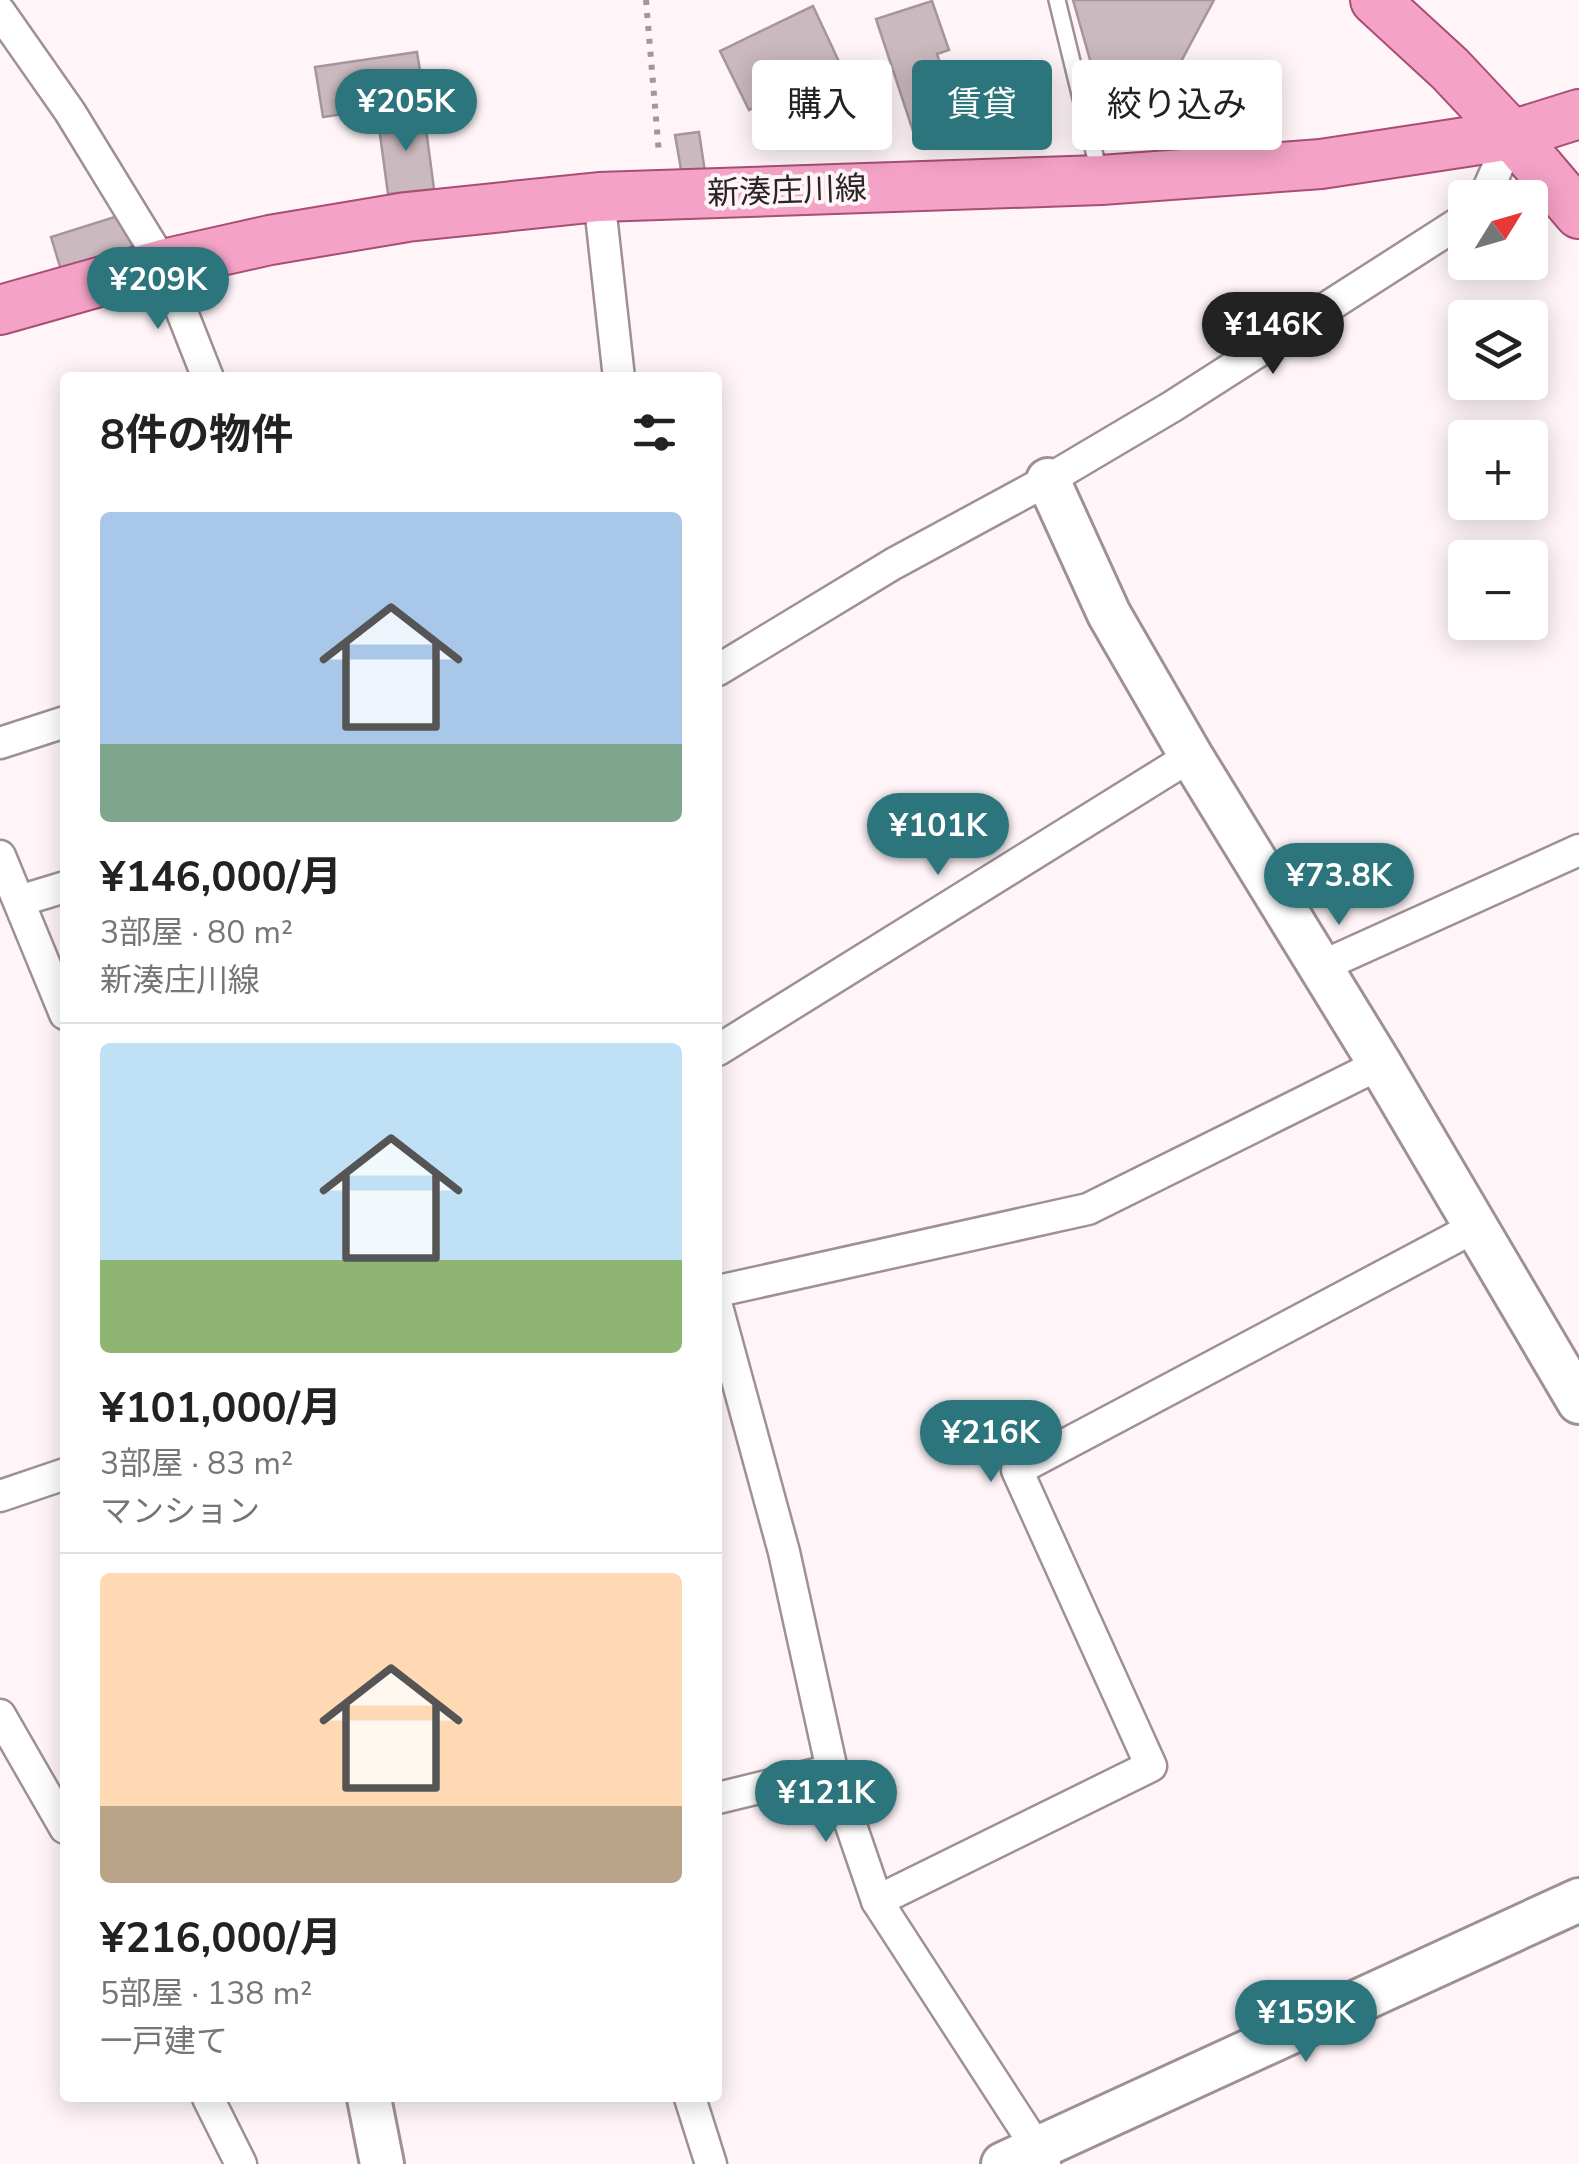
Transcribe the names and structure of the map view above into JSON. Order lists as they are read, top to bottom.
{
  "streets": {
    "main road": ["新湊庄川線"]
  },
  "north": "top right",
  "page": {
    "chip": ["購入", "賃貸", "絞り込み"],
    "price": [
      "¥205K",
      "¥209K",
      "¥146K",
      "¥101K",
      "¥73.8K",
      "¥216K",
      "¥121K",
      "¥159K"
    ],
    "map_buttons": ["+", "−"],
    "heading": "8件の物件",
    "list": [
      {
        "name": "¥146,000/月",
        "note": "3部屋 · 80 m² · 新湊庄川線"
      },
      {
        "name": "¥101,000/月",
        "note": "3部屋 · 83 m² · マンション"
      },
      {
        "name": "¥216,000/月",
        "note": "5部屋 · 138 m² · 一戸建て"
      }
    ]
  }
}
